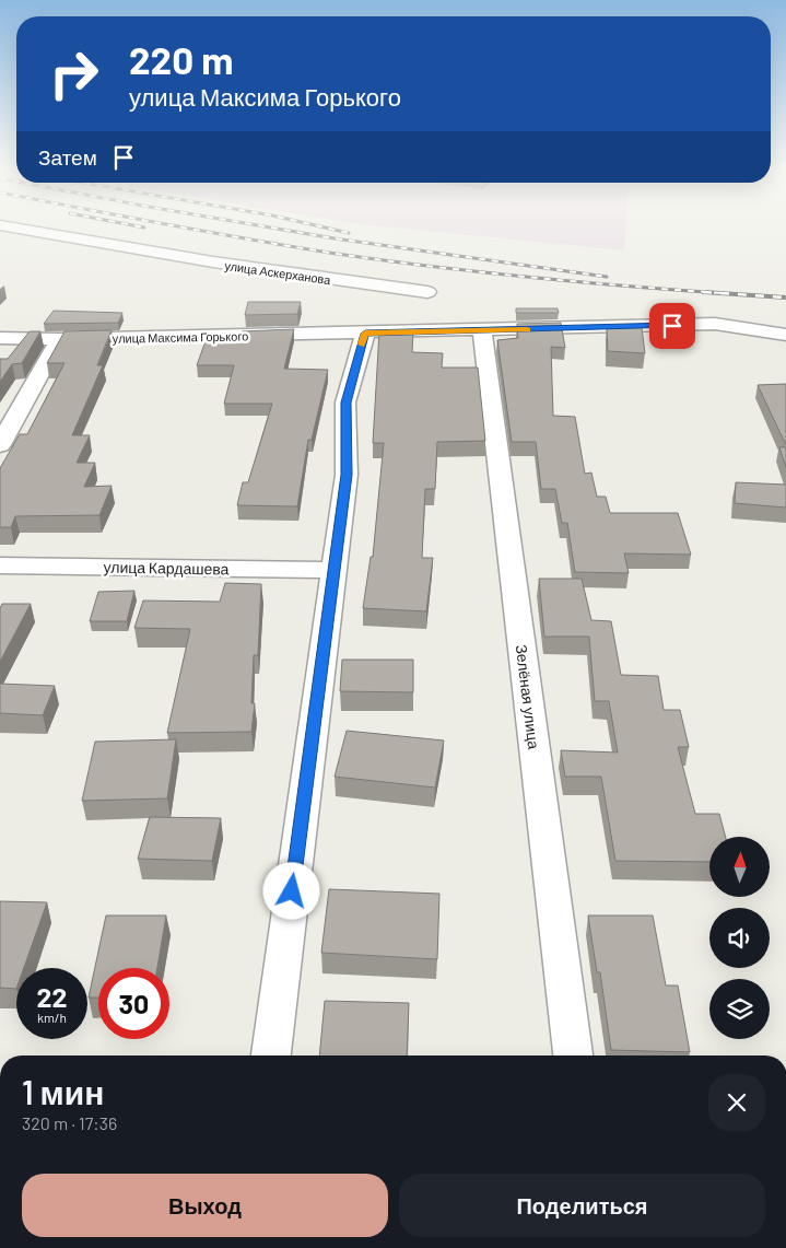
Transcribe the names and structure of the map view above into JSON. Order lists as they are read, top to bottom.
{
  "streets": {
    "street": [
      "улица Аскерханова",
      "улица Максима Горького",
      "улица Кардашева",
      "Зелёная улица"
    ]
  },
  "crossings": [
    ["улица Максима Горького", "Зелёная улица"]
  ],
  "north": "top",
  "page": {
    "turn": ["220 m", "улица Максима Горького"],
    "then": "Затем",
    "speed": "22 km/h",
    "limit": "30",
    "heading": ["1 мин", "320 m · 17:36"],
    "buttons": ["Выход", "Поделиться"]
  }
}
